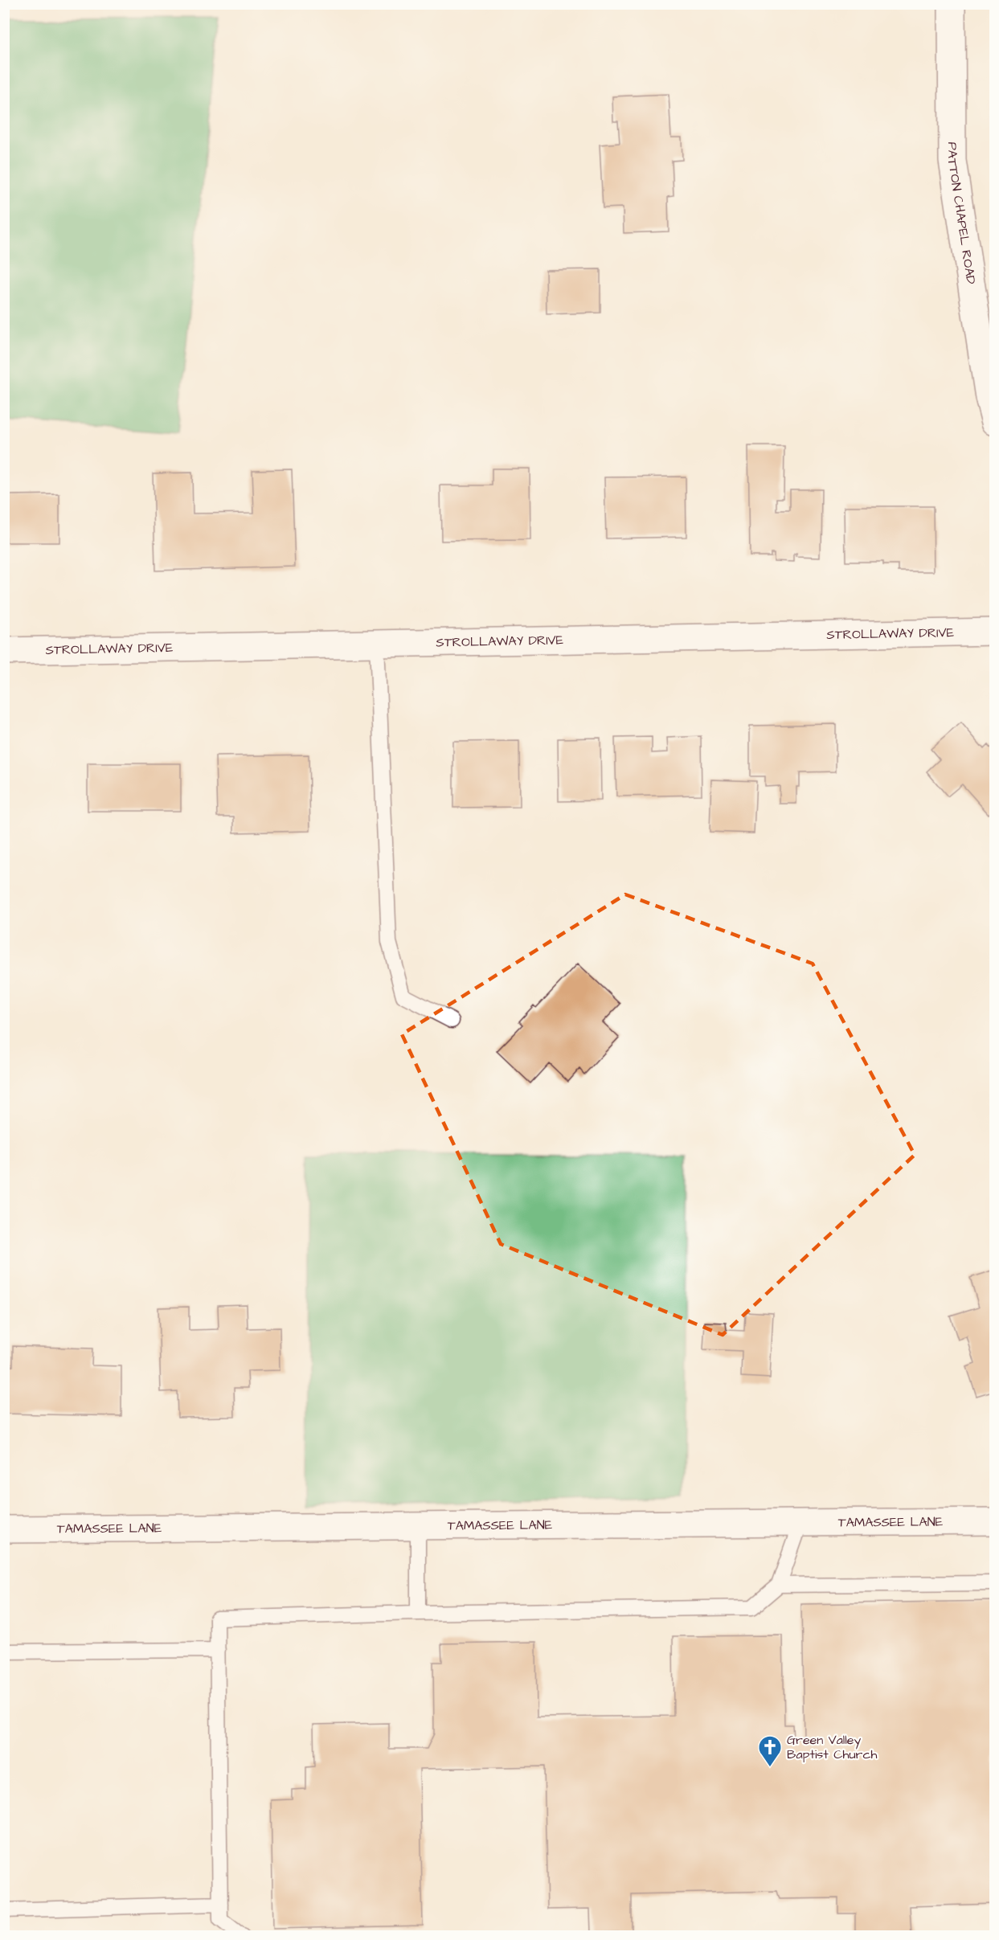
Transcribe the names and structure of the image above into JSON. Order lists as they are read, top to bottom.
{
  "streets": {
    "street": ["PATTON CHAPEL ROAD", "STROLLAWAY DRIVE", "TAMASSEE LANE"]
  },
  "places": {
    "church": ["Green Valley Baptist Church"]
  }
}
